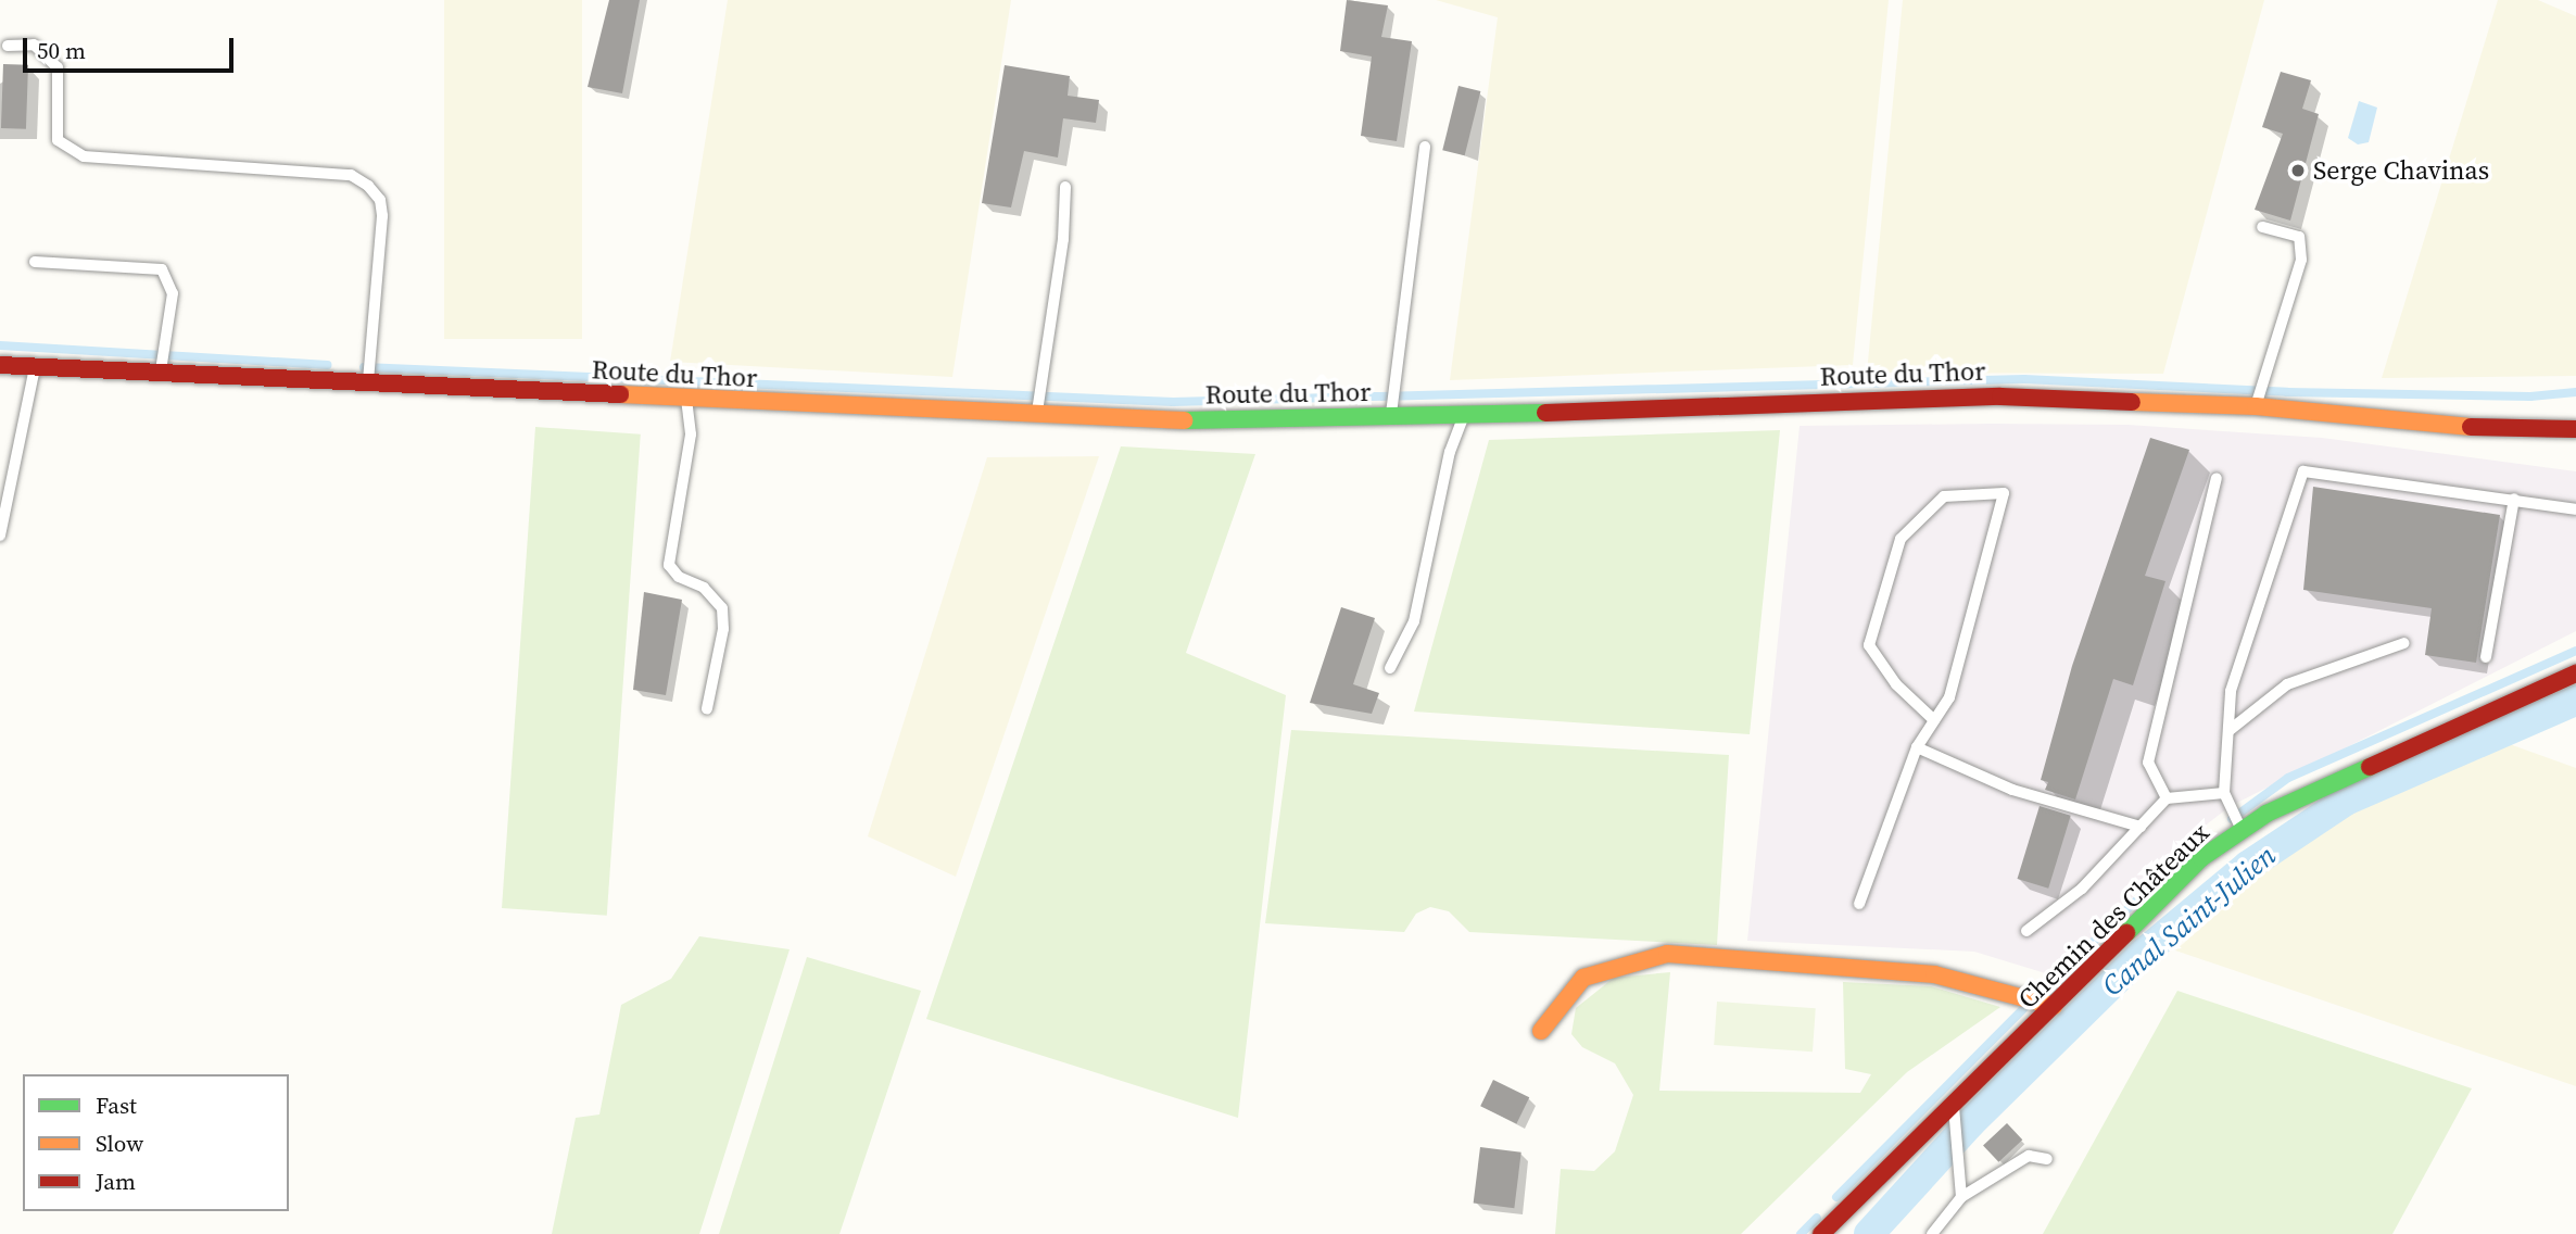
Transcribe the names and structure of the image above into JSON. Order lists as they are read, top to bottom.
{
  "streets": {
    "street": ["Route du Thor", "Chemin des Châteaux"]
  },
  "water": ["Canal Saint-Julien"],
  "places": ["Serge Chavinas"],
  "legend": ["Fast", "Slow", "Jam"],
  "scale_bar": "50 m"
}
